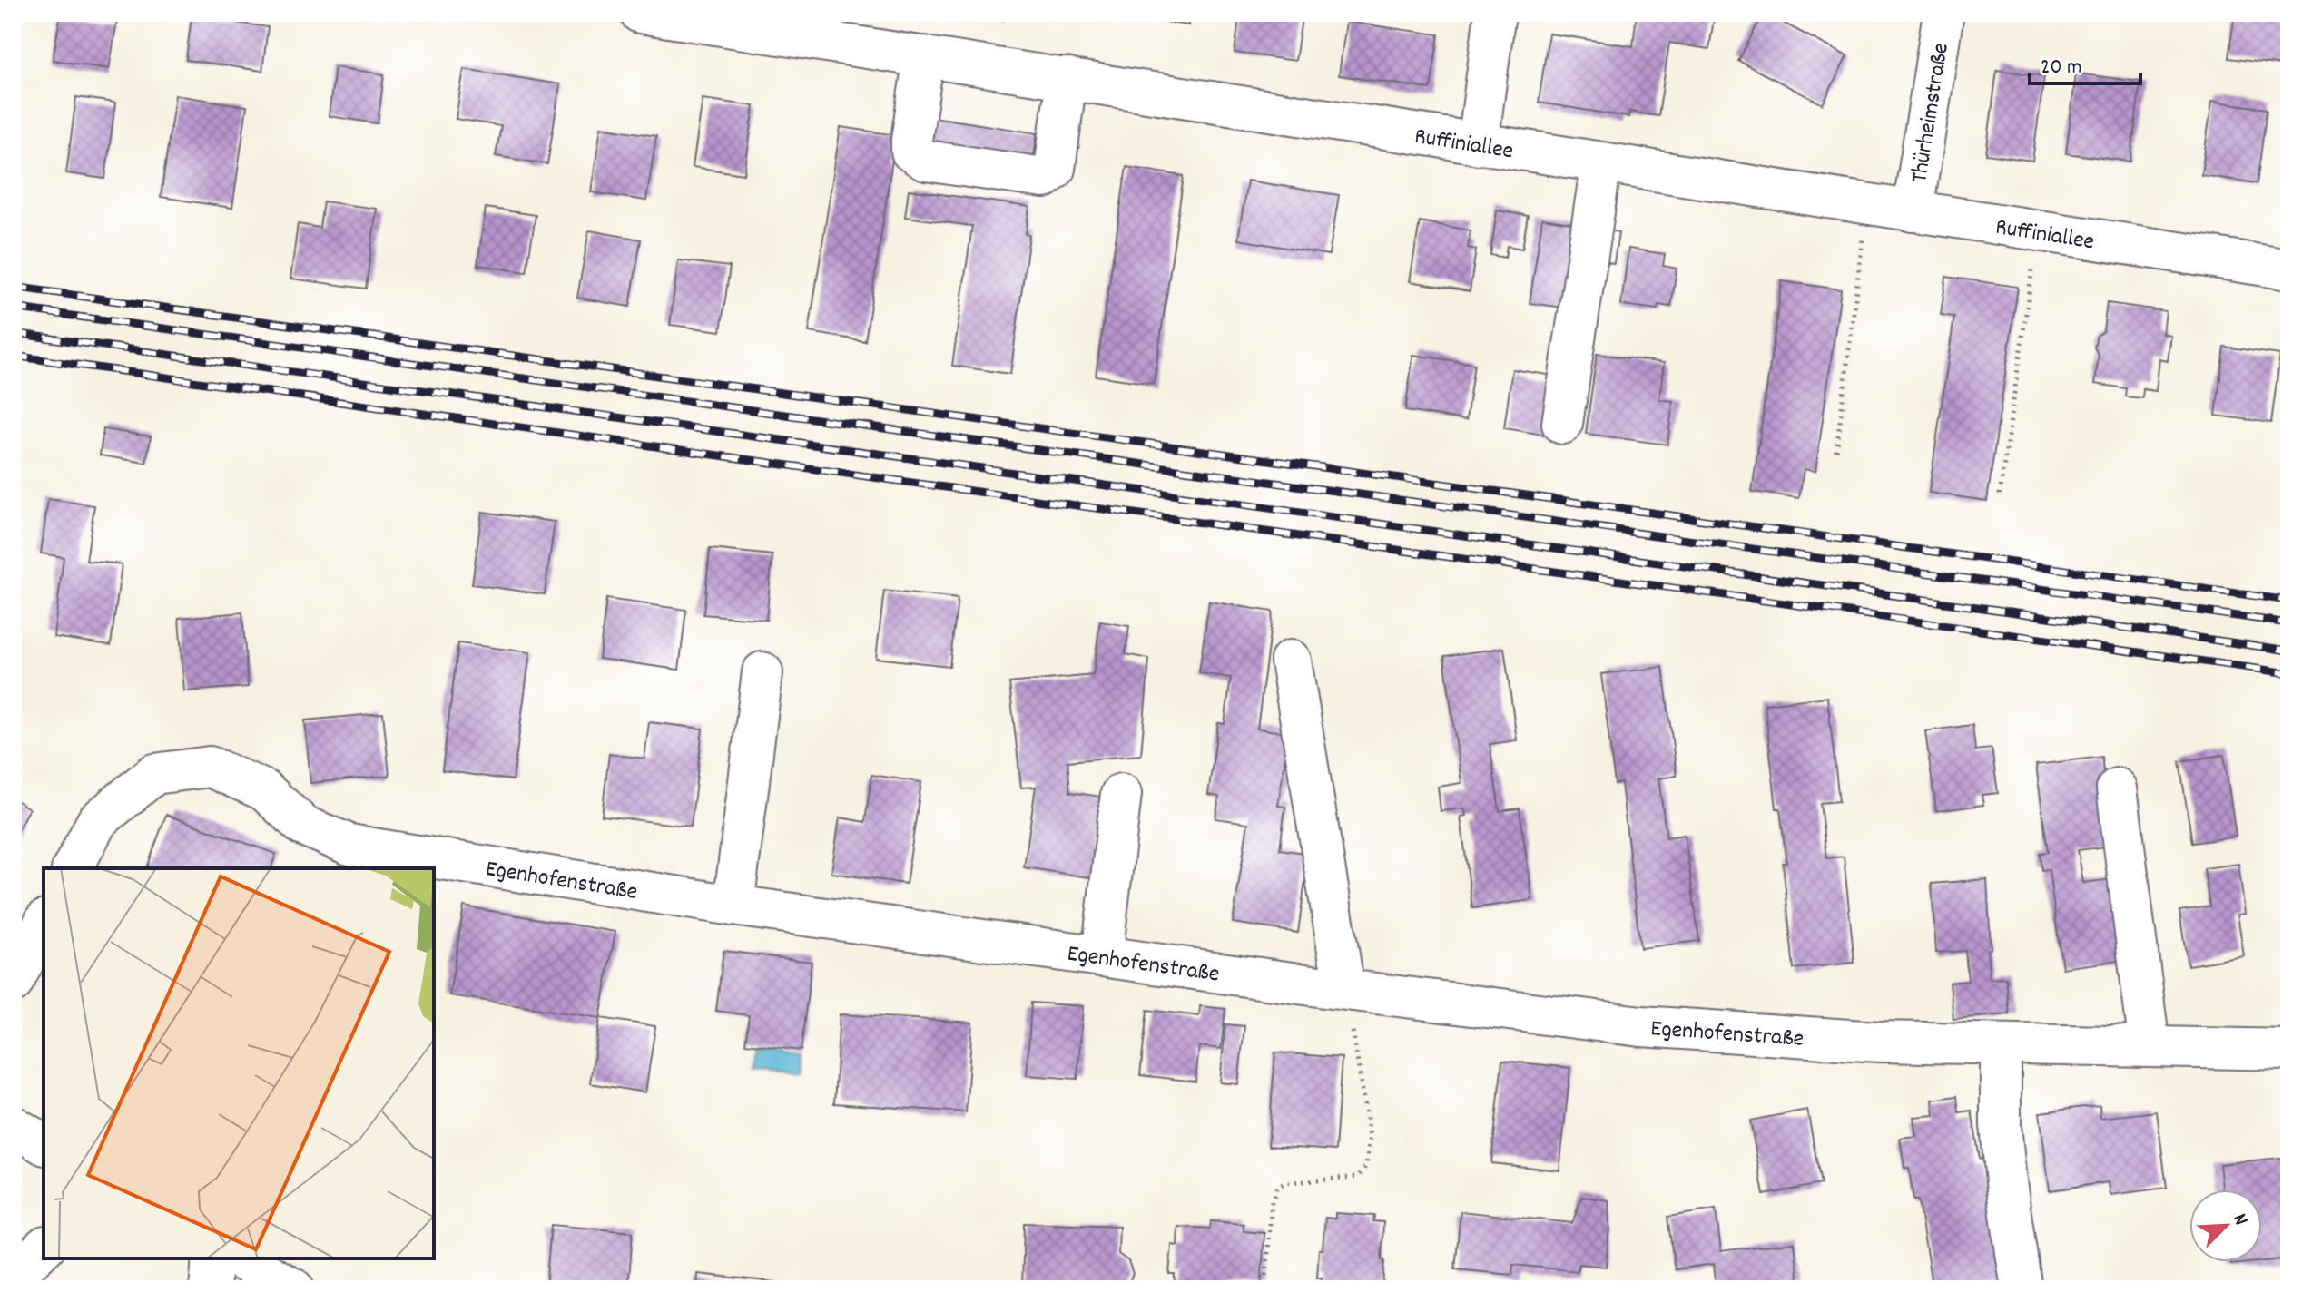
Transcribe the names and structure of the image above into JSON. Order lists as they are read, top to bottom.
{
  "streets": {
    "street": ["Thürheimstraße", "Ruffiniallee", "Egenhofenstraße"]
  },
  "crossings": [
    ["Thürheimstraße", "Ruffiniallee"]
  ],
  "scale_bar": "20 m",
  "north": "top right"
}
